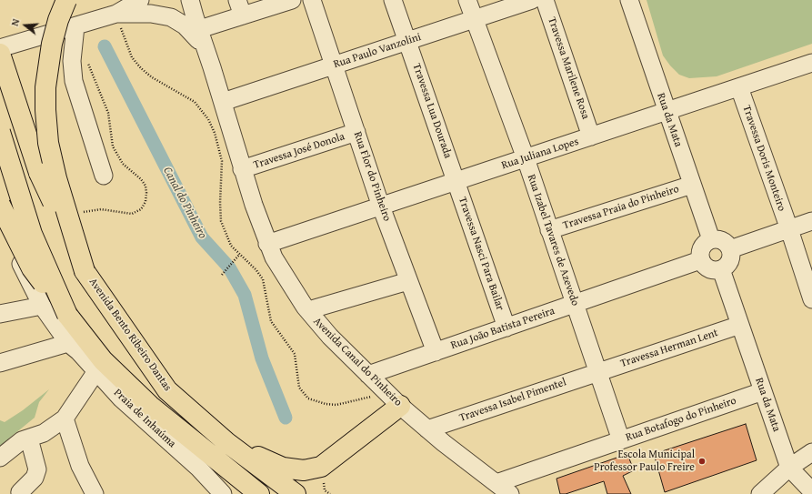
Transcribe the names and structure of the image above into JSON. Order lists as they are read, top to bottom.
{
  "streets": {
    "highway": ["Avenida Bento Ribeiro Dantas"],
    "street": [
      "Rua Paulo Vanzolini",
      "Travessa Marilene Rosa",
      "Travessa Lua Dourada",
      "Rua da Mata",
      "Travessa José Donola",
      "Rua Juliana Lopes",
      "Travessa Doris Monteiro",
      "Rua Flor do Pinheiro",
      "Travessa Praia do Pinheiro",
      "Rua Izabel Tavares de Azevedo",
      "Travessa Nasci Para Bailar",
      "Rua João Batista Pereira",
      "Travessa Herman Lent",
      "Avenida Canal do Pinheiro",
      "Travessa Isabel Pimentel",
      "Praia de Inhaúma",
      "Rua Botafogo do Pinheiro"
    ]
  },
  "crossings": [
    ["Rua Paulo Vanzolini", "Travessa Lua Dourada"],
    ["Rua Paulo Vanzolini", "Rua Flor do Pinheiro"],
    ["Rua Paulo Vanzolini", "Rua Izabel Tavares de Azevedo"],
    ["Rua Paulo Vanzolini", "Avenida Canal do Pinheiro"],
    ["Travessa Marilene Rosa", "Rua Juliana Lopes"],
    ["Travessa Lua Dourada", "Rua Juliana Lopes"],
    ["Travessa Lua Dourada", "Travessa Nasci Para Bailar"],
    ["Rua da Mata", "Rua Juliana Lopes"],
    ["Rua da Mata", "Travessa Praia do Pinheiro"],
    ["Rua da Mata", "Rua João Batista Pereira"],
    ["Rua da Mata", "Travessa Herman Lent"],
    ["Rua da Mata", "Rua Botafogo do Pinheiro"],
    ["Travessa José Donola", "Rua Flor do Pinheiro"],
    ["Travessa José Donola", "Avenida Canal do Pinheiro"],
    ["Rua Juliana Lopes", "Travessa Doris Monteiro"],
    ["Rua Juliana Lopes", "Rua Flor do Pinheiro"],
    ["Rua Juliana Lopes", "Rua Izabel Tavares de Azevedo"],
    ["Rua Juliana Lopes", "Travessa Nasci Para Bailar"],
    ["Rua Juliana Lopes", "Avenida Canal do Pinheiro"],
    ["Rua Flor do Pinheiro", "Rua João Batista Pereira"],
    ["Travessa Praia do Pinheiro", "Rua Izabel Tavares de Azevedo"],
    ["Rua Izabel Tavares de Azevedo", "Rua João Batista Pereira"],
    ["Rua Izabel Tavares de Azevedo", "Travessa Herman Lent"],
    ["Rua Izabel Tavares de Azevedo", "Travessa Isabel Pimentel"],
    ["Rua Izabel Tavares de Azevedo", "Rua Botafogo do Pinheiro"],
    ["Travessa Nasci Para Bailar", "Rua João Batista Pereira"],
    ["Rua João Batista Pereira", "Avenida Canal do Pinheiro"],
    ["Travessa Herman Lent", "Travessa Isabel Pimentel"],
    ["Avenida Canal do Pinheiro", "Travessa Isabel Pimentel"],
    ["Avenida Canal do Pinheiro", "Rua Botafogo do Pinheiro"]
  ],
  "water": ["Canal do Pinheiro"],
  "places": ["Escola Municipal Professor Paulo Freire"],
  "north": "left"
}
